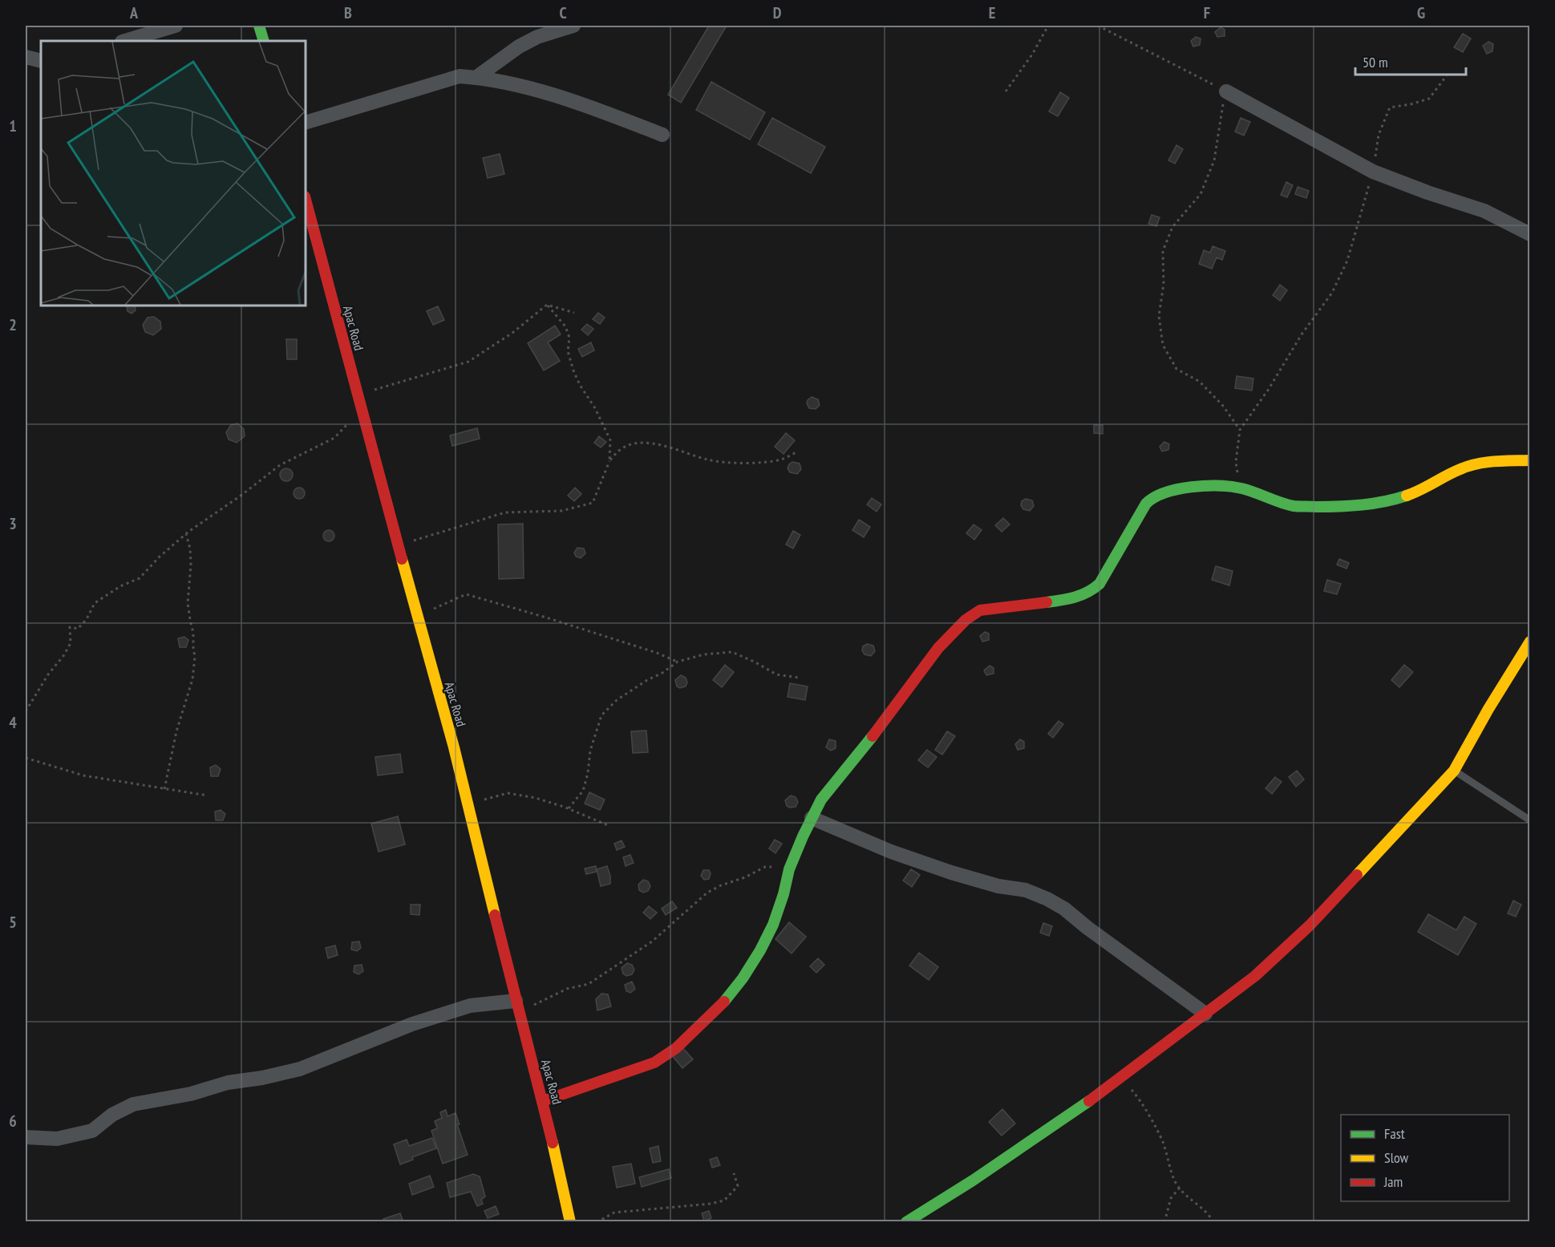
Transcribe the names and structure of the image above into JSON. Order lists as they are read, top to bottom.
{
  "streets": {
    "street": ["Apac Road"]
  },
  "legend": ["Fast", "Slow", "Jam"],
  "scale_bar": "50 m",
  "grid": {
    "columns": [
      "A",
      "B",
      "C",
      "D",
      "E",
      "F",
      "G"
    ],
    "rows": [
      "1",
      "2",
      "3",
      "4",
      "5",
      "6"
    ]
  }
}
